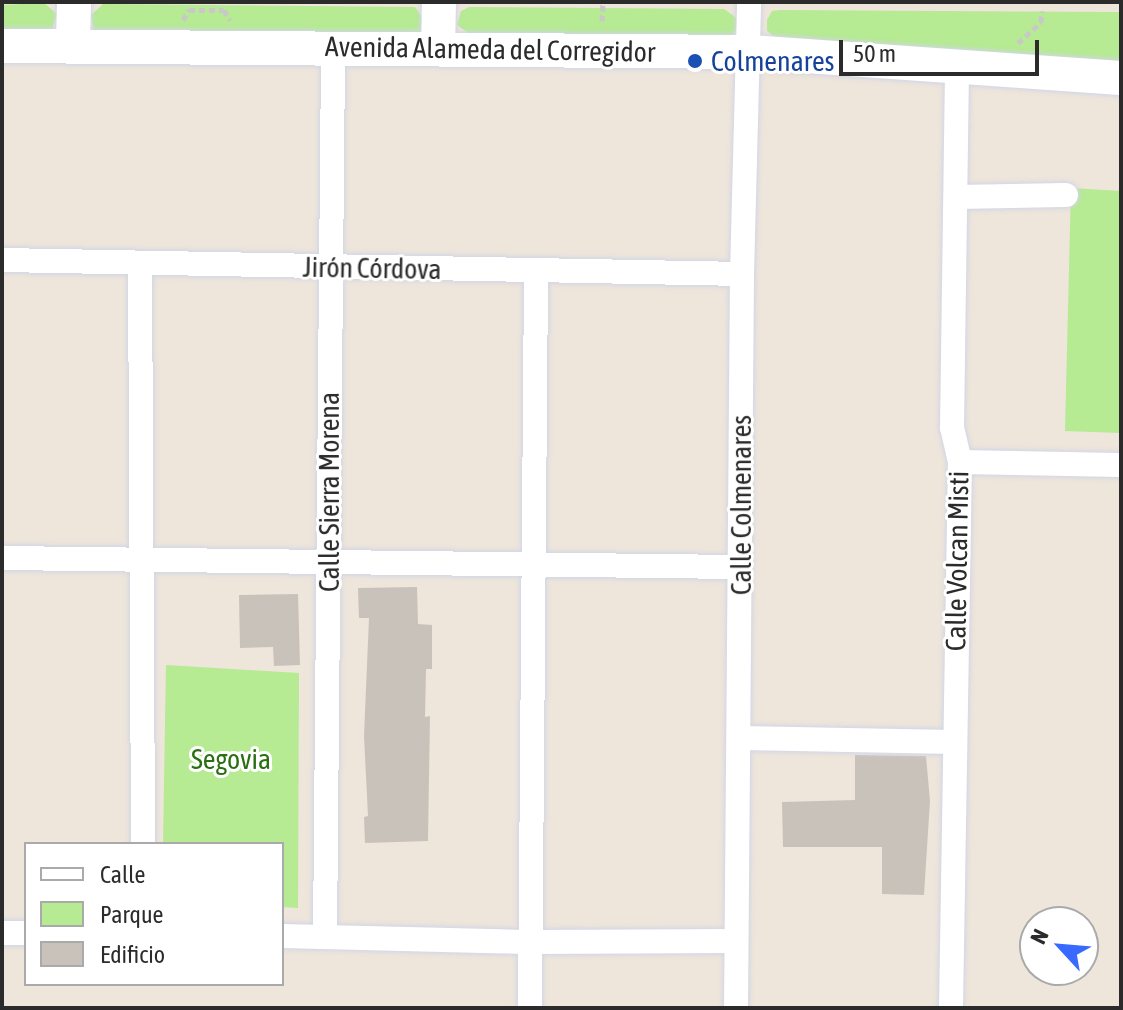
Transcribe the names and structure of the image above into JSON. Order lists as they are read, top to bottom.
{
  "streets": {
    "main road": ["Avenida Alameda del Corregidor"],
    "street": [
      "Jirón Córdova",
      "Calle Sierra Morena",
      "Calle Colmenares",
      "Calle Volcan Misti"
    ]
  },
  "crossings": [
    ["Avenida Alameda del Corregidor", "Calle Sierra Morena"],
    ["Avenida Alameda del Corregidor", "Calle Colmenares"],
    ["Avenida Alameda del Corregidor", "Calle Volcan Misti"],
    ["Jirón Córdova", "Calle Sierra Morena"],
    ["Jirón Córdova", "Calle Colmenares"]
  ],
  "parks": ["Segovia"],
  "places": ["Colmenares"],
  "legend": ["Calle", "Parque", "Edificio"],
  "scale_bar": "50 m",
  "north": "top left"
}
